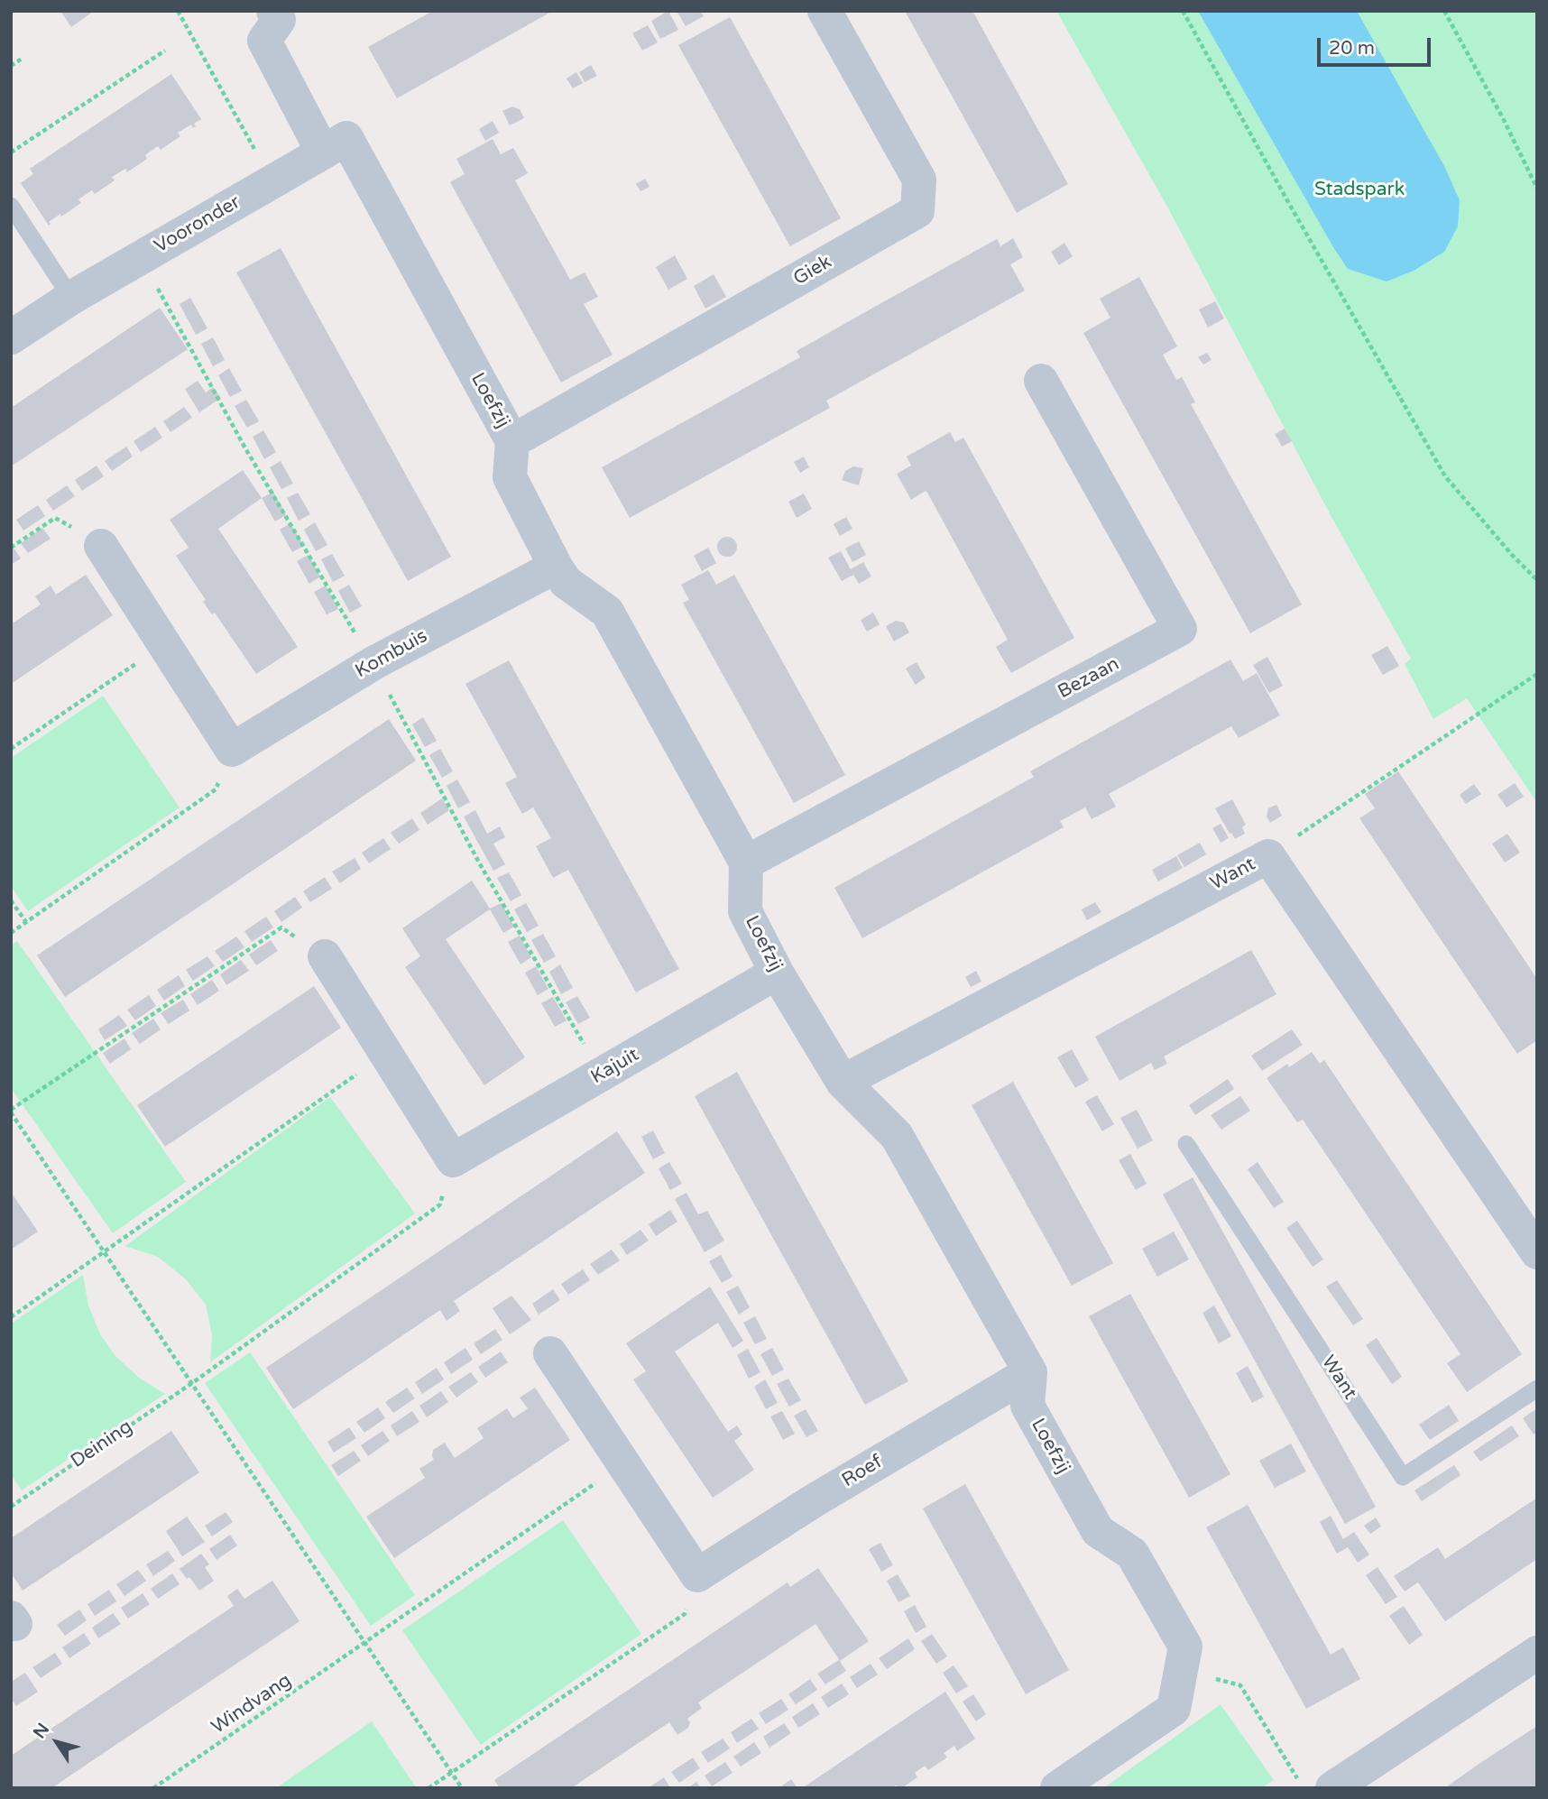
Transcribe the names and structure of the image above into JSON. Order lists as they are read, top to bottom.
{
  "streets": {
    "street": [
      "Vooronder",
      "Giek",
      "Loefzij",
      "Kombuis",
      "Bezaan",
      "Want",
      "Kajuit",
      "Roef"
    ],
    "path": ["Deining", "Windvang"]
  },
  "crossings": [
    ["Vooronder", "Loefzij"],
    ["Giek", "Loefzij"],
    ["Loefzij", "Kombuis"],
    ["Loefzij", "Bezaan"],
    ["Loefzij", "Want"],
    ["Loefzij", "Kajuit"],
    ["Loefzij", "Roef"]
  ],
  "parks": ["Stadspark"],
  "scale_bar": "20 m",
  "north": "top left"
}
